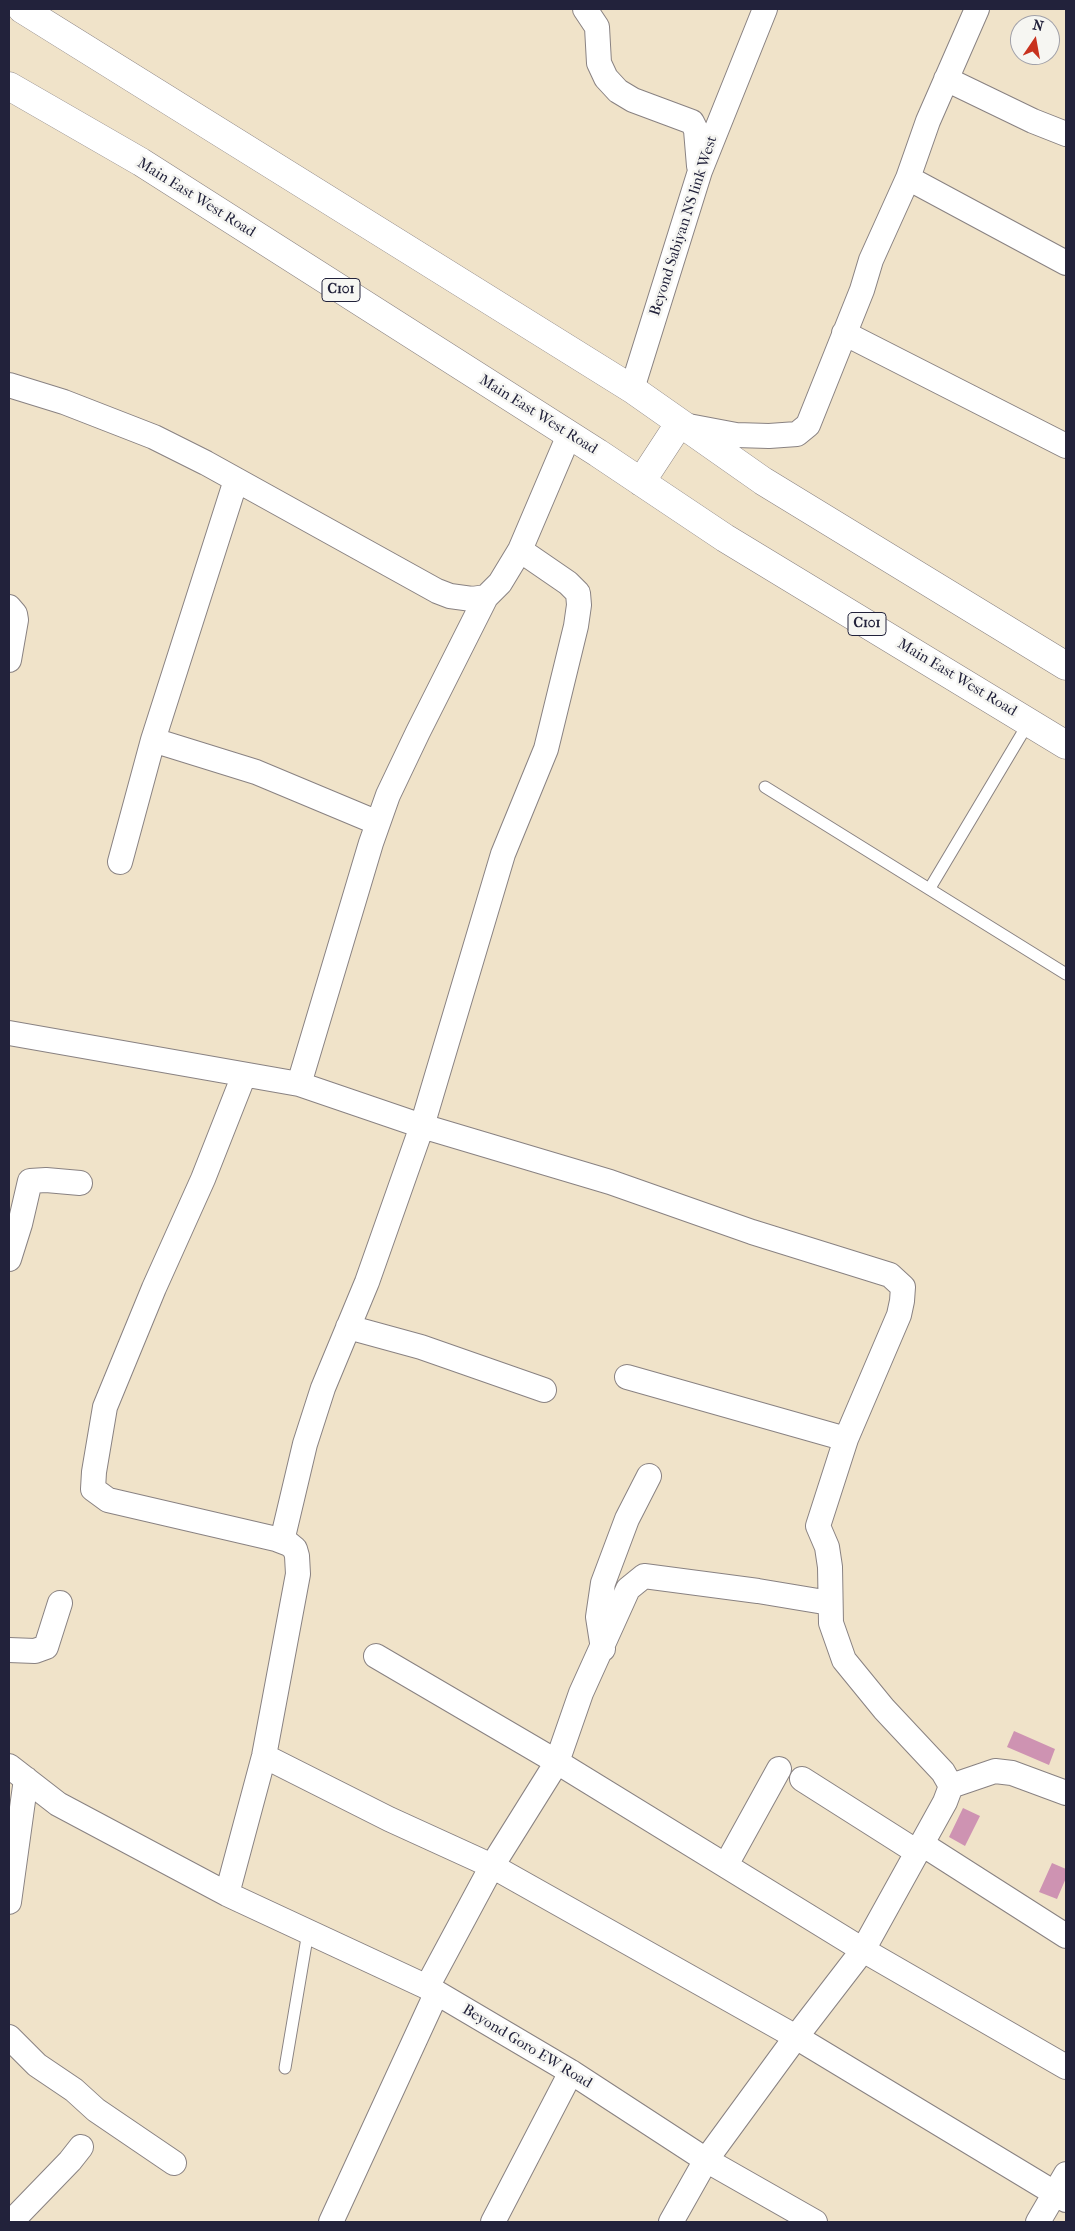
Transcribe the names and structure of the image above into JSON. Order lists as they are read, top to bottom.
{
  "streets": {
    "main road": ["Main East West Road", "C101"],
    "street": ["Beyond Sabiyan NS link West", "Beyond Goro EW Road"]
  },
  "north": "top"
}
